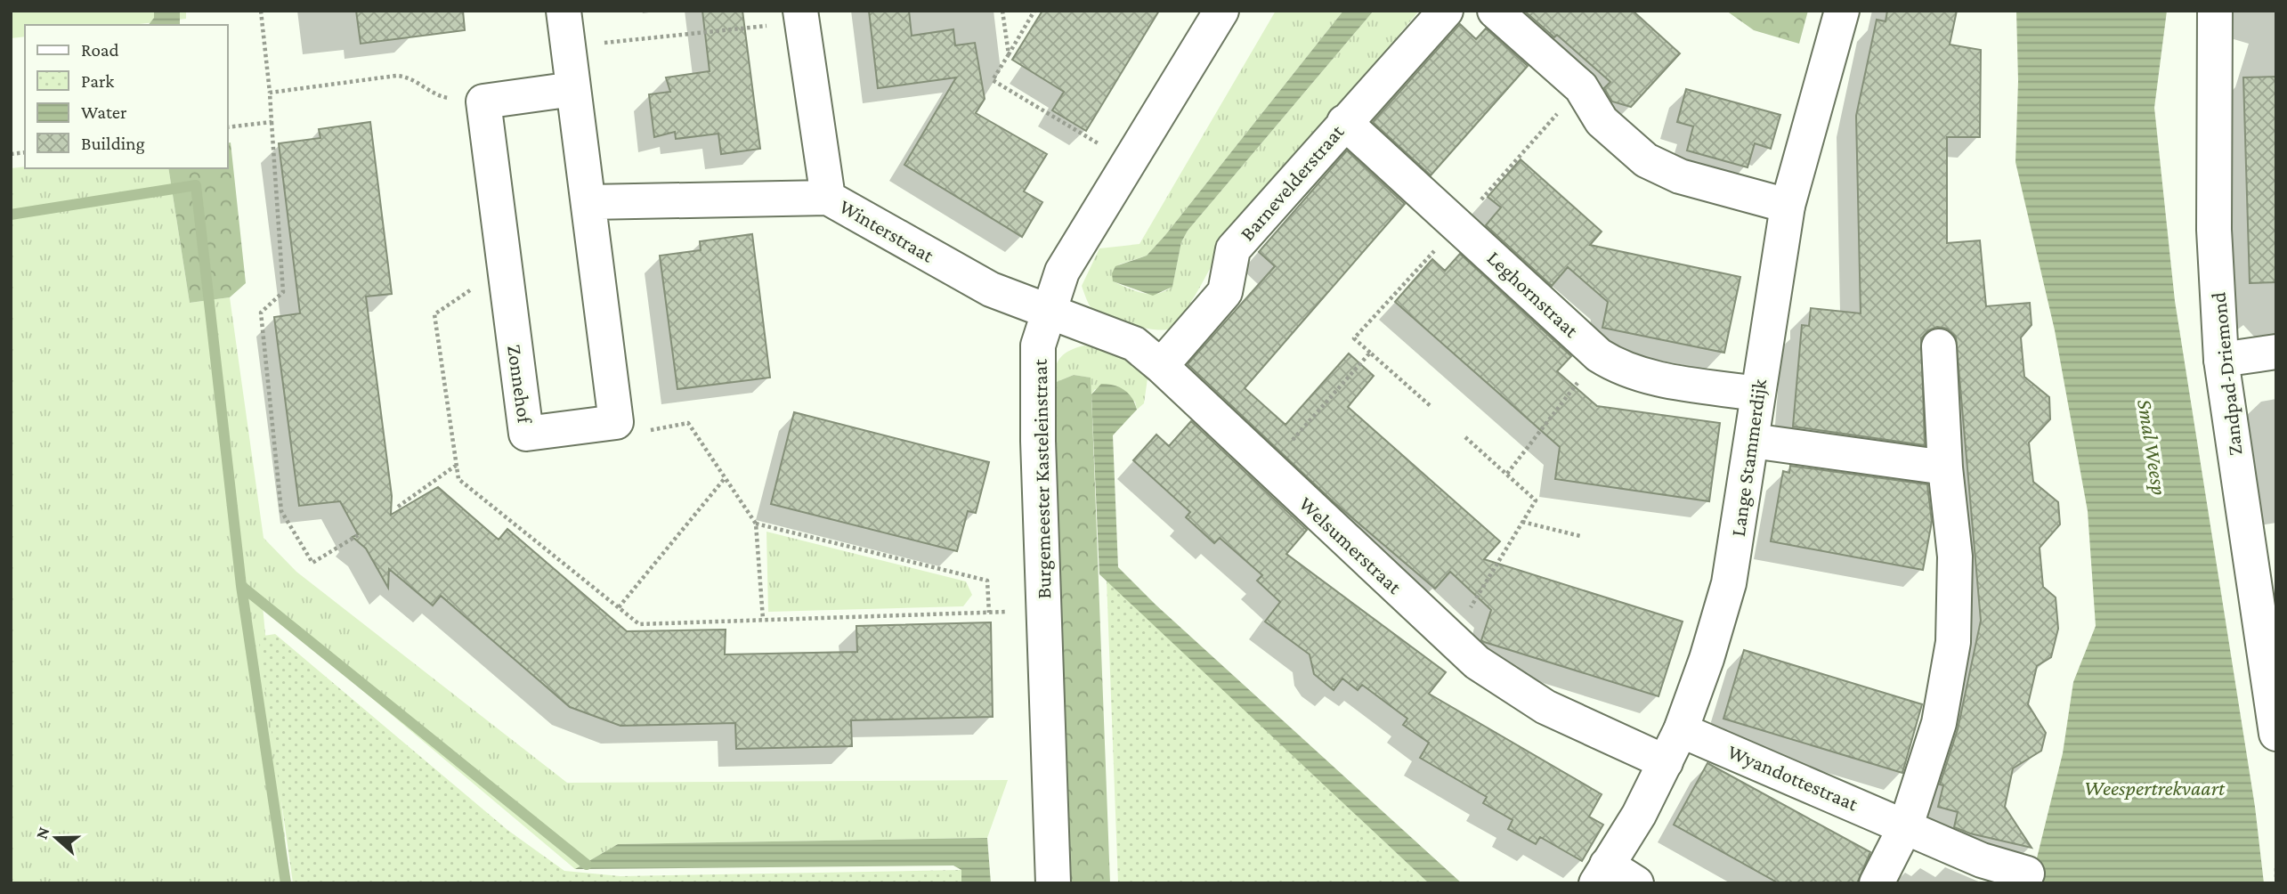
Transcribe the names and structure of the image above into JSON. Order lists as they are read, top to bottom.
{
  "streets": {
    "street": [
      "Barnevelderstraat",
      "Winterstraat",
      "Leghornstraat",
      "Zandpad-Driemond",
      "Zonnehof",
      "Lange Stammerdijk",
      "Burgemeester Kasteleinstraat",
      "Welsumerstraat",
      "Wyandottestraat"
    ]
  },
  "crossings": [
    ["Barnevelderstraat", "Leghornstraat"],
    ["Barnevelderstraat", "Welsumerstraat"],
    ["Winterstraat", "Burgemeester Kasteleinstraat"],
    ["Winterstraat", "Welsumerstraat"],
    ["Leghornstraat", "Lange Stammerdijk"],
    ["Lange Stammerdijk", "Welsumerstraat"],
    ["Lange Stammerdijk", "Wyandottestraat"],
    ["Burgemeester Kasteleinstraat", "Welsumerstraat"]
  ],
  "water": ["Smal Weesp", "Weespertrekvaart"],
  "legend": [
    "Road",
    "Park",
    "Water",
    "Building"
  ],
  "north": "left"
}
